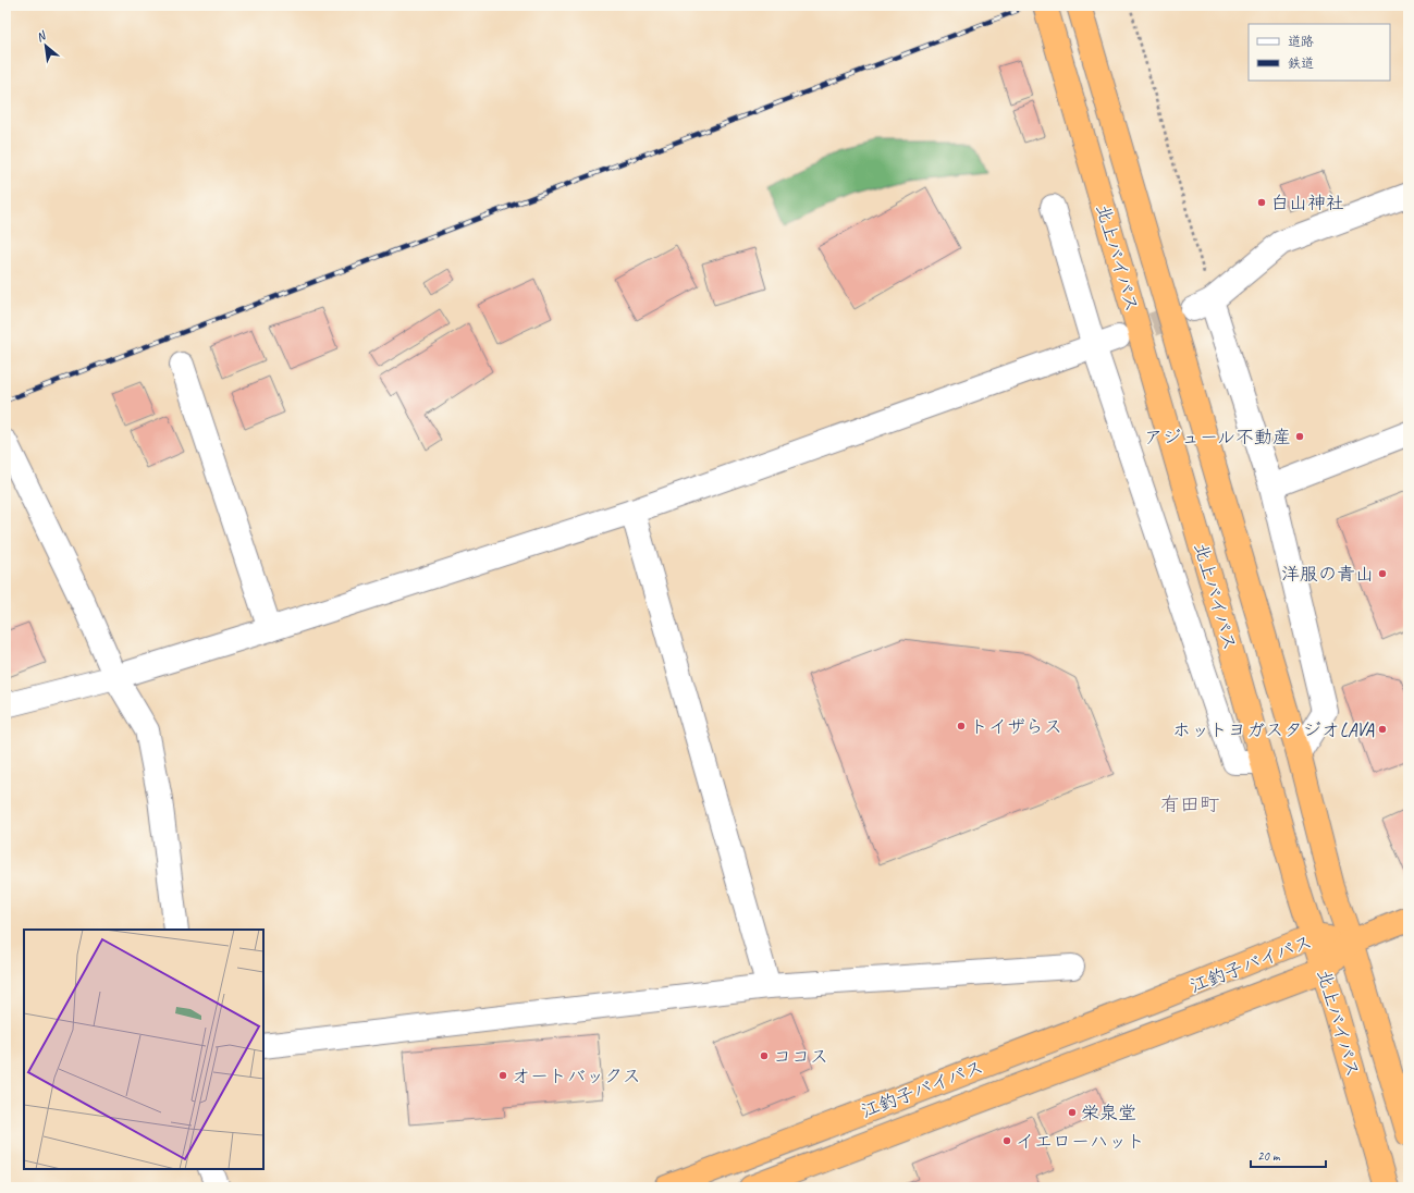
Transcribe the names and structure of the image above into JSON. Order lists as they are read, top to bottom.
{
  "streets": {
    "highway": ["北上バイパス", "江釣子バイパス"]
  },
  "crossings": [
    ["北上バイパス", "江釣子バイパス"]
  ],
  "districts": ["有田町"],
  "places": [
    "白山神社",
    "アジュール不動産",
    "洋服の青山",
    "トイザらス",
    "ホットヨガスタジオLAVA",
    "ココス",
    "オートバックス",
    "栄泉堂",
    "イエローハット"
  ],
  "legend": ["道路", "鉄道"],
  "scale_bar": "20 m",
  "north": "top left"
}
